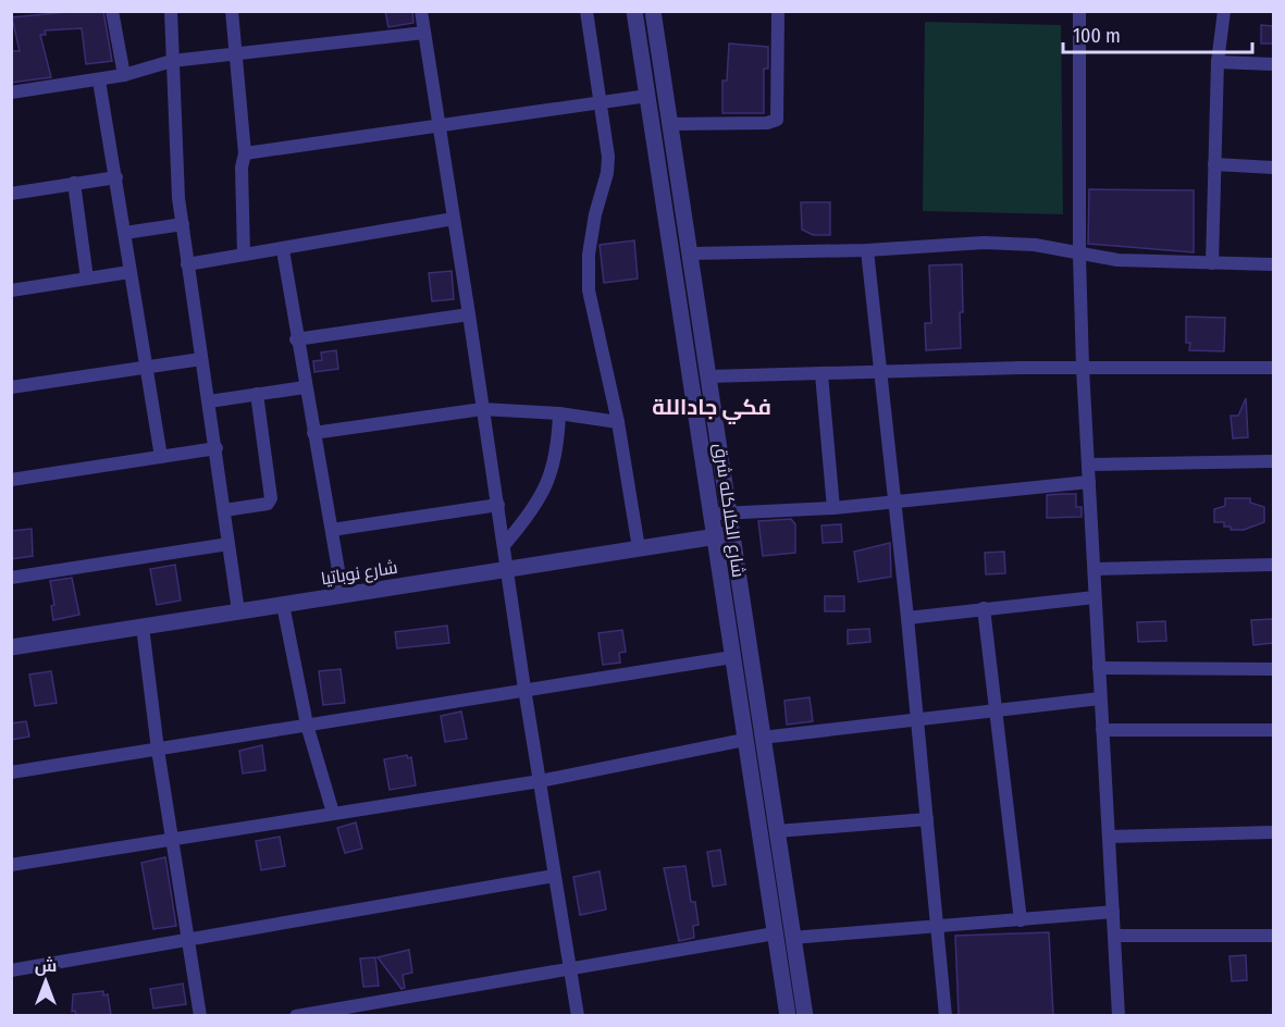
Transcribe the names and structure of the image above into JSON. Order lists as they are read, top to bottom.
{
  "streets": {
    "street": ["شارع الكلاكله شرق", "شارع نوباتيا"]
  },
  "crossings": [
    ["شارع الكلاكله شرق", "شارع نوباتيا"]
  ],
  "districts": ["فكي جاداللة"],
  "scale_bar": "100 m",
  "north": "top"
}
